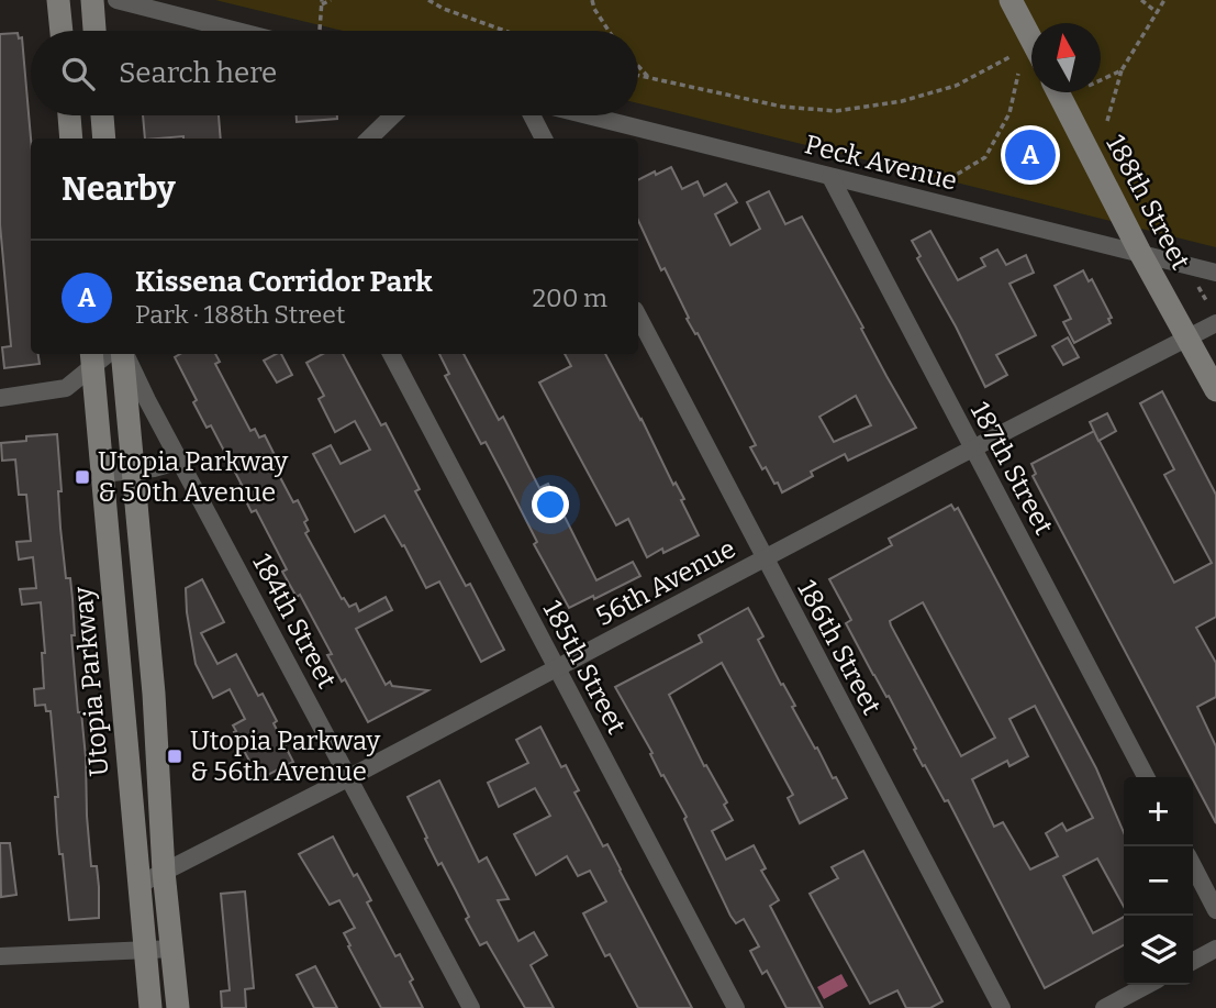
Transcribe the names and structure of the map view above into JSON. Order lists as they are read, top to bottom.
{
  "streets": {
    "main road": ["188th Street", "Utopia Parkway"],
    "street": [
      "Peck Avenue",
      "187th Street",
      "56th Avenue",
      "184th Street",
      "186th Street",
      "185th Street"
    ]
  },
  "crossings": [
    ["Peck Avenue", "188th Street"],
    ["Peck Avenue", "187th Street"],
    ["188th Street", "56th Avenue"],
    ["187th Street", "56th Avenue"],
    ["56th Avenue", "184th Street"],
    ["56th Avenue", "186th Street"],
    ["56th Avenue", "185th Street"],
    ["56th Avenue", "Utopia Parkway"]
  ],
  "places": {
    "transit": ["Utopia Parkway & 50th Avenue", "Utopia Parkway & 56th Avenue"]
  },
  "north": "top",
  "page": {
    "search": "Search here",
    "pins": "A",
    "heading": "Nearby",
    "list": [
      {
        "mark": "A",
        "name": "Kissena Corridor Park",
        "note": "Park · 188th Street",
        "value": "200 m"
      }
    ],
    "map_buttons": ["+", "−"]
  }
}
